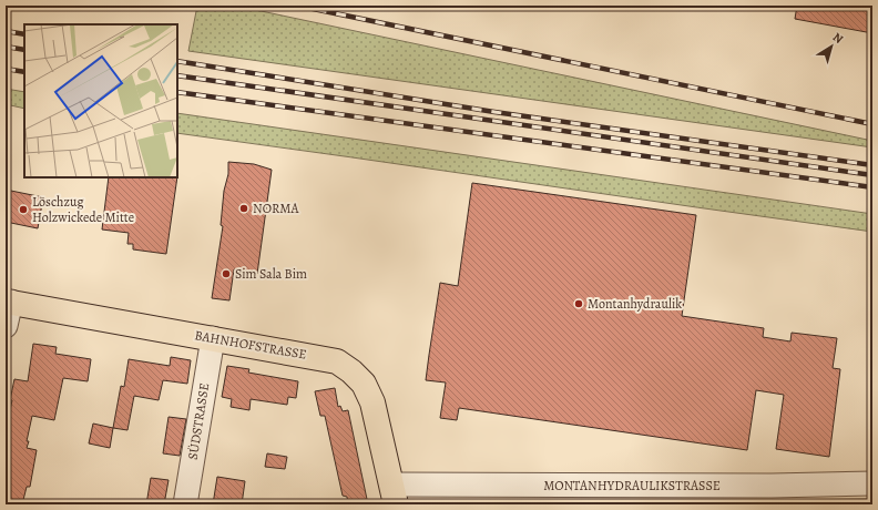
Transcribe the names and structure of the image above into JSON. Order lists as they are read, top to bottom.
{
  "streets": {
    "main road": ["BAHNHOFSTRASSE"],
    "street": ["SÜDSTRASSE", "MONTANHYDRAULIKSTRASSE"]
  },
  "crossings": [
    ["BAHNHOFSTRASSE", "SÜDSTRASSE"],
    ["BAHNHOFSTRASSE", "MONTANHYDRAULIKSTRASSE"]
  ],
  "places": [
    "NORMA",
    "Löschzug Holzwickede Mitte",
    "Sim Sala Bim",
    "Montanhydraulik"
  ],
  "north": "top right"
}
